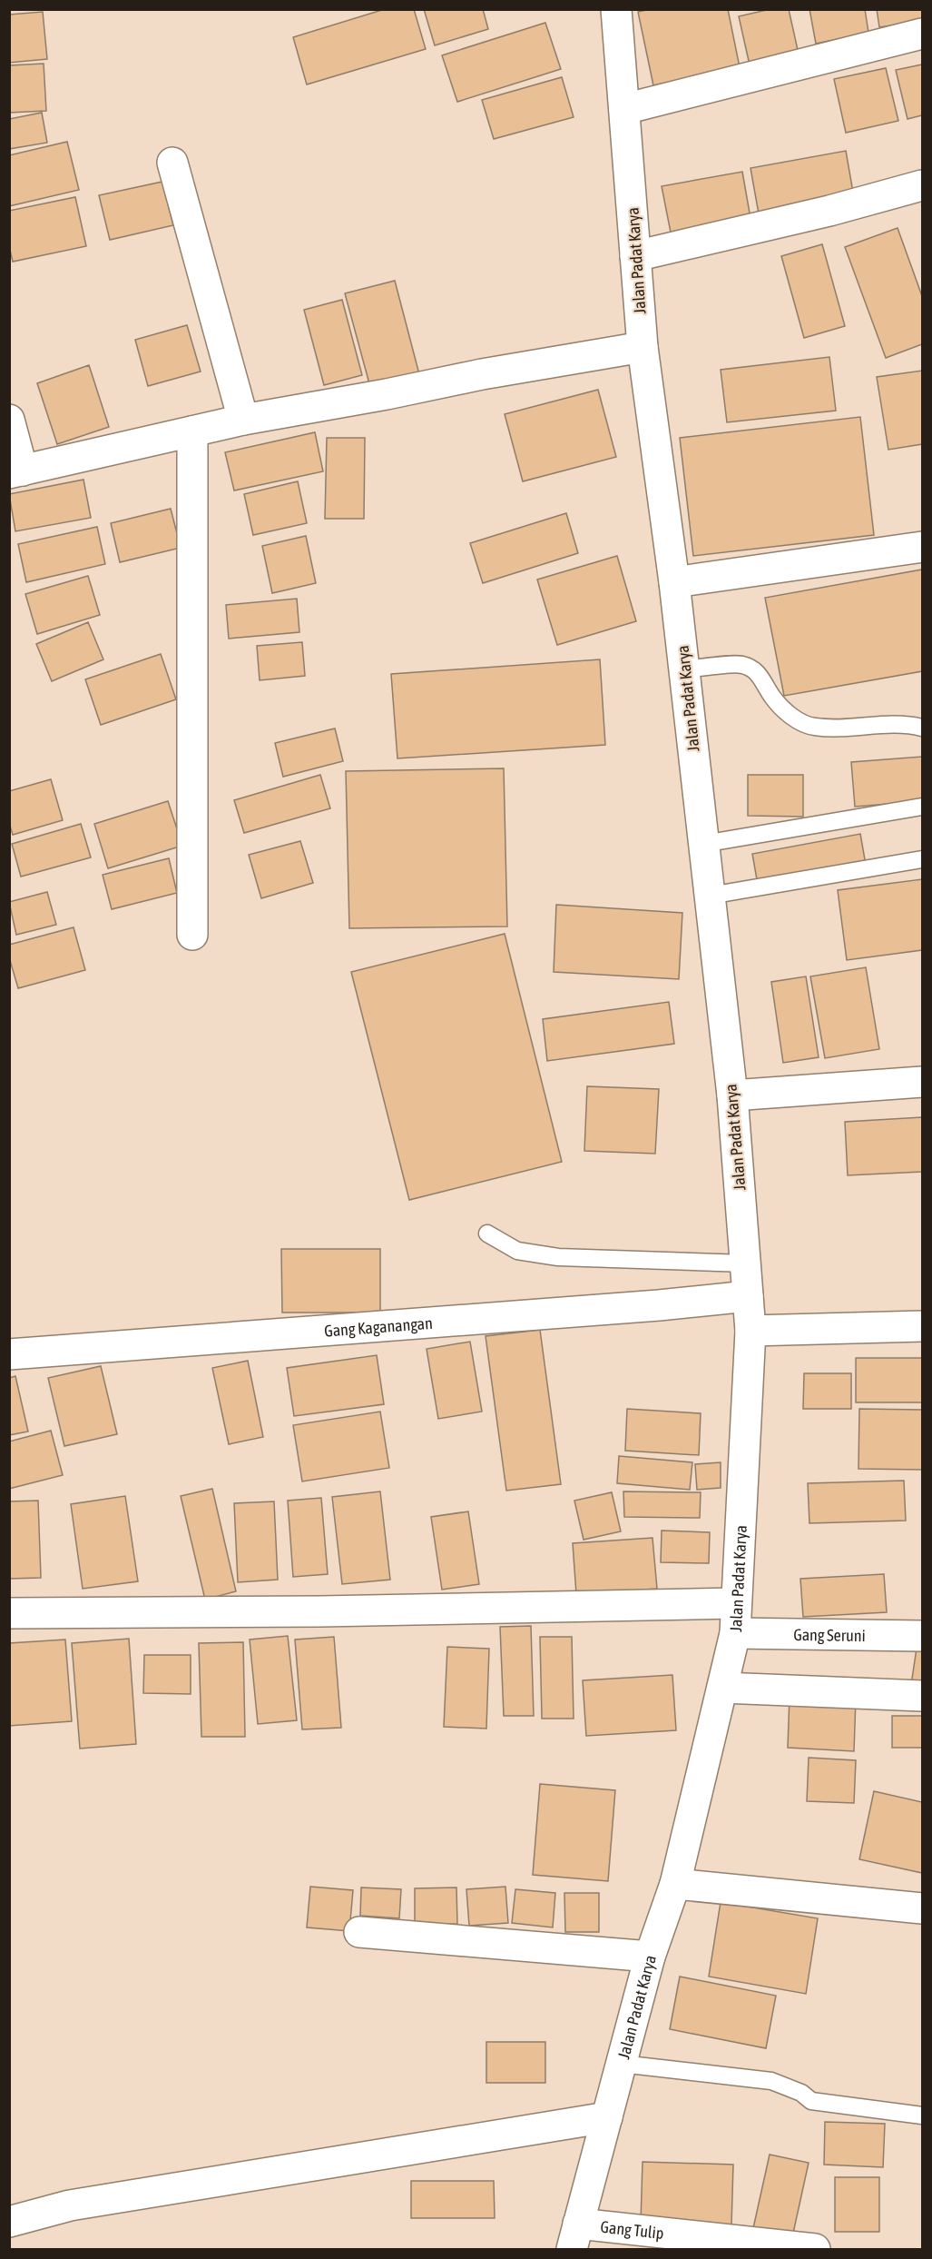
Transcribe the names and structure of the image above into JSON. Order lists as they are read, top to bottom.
{
  "streets": {
    "street": [
      "Jalan Padat Karya",
      "Gang Kaganangan",
      "Gang Seruni",
      "Gang Tulip"
    ]
  },
  "crossings": [
    ["Jalan Padat Karya", "Gang Kaganangan"],
    ["Jalan Padat Karya", "Gang Seruni"],
    ["Jalan Padat Karya", "Gang Tulip"]
  ]
}
